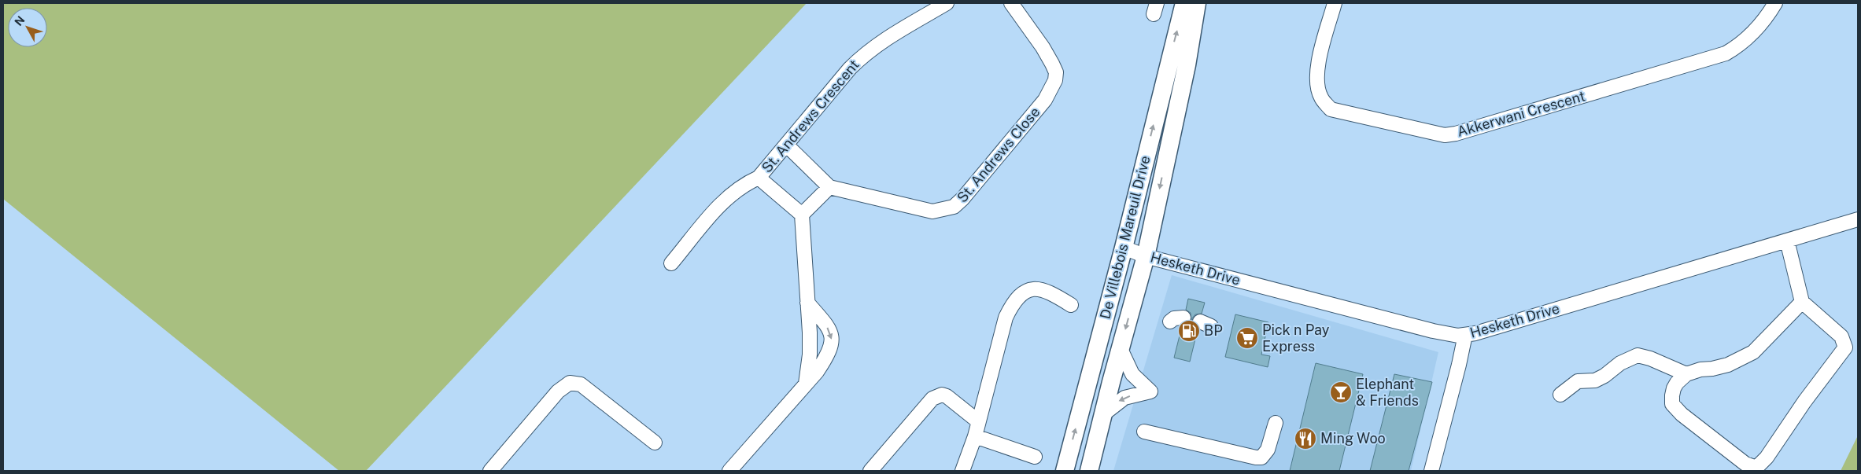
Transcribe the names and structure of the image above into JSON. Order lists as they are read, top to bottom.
{
  "streets": {
    "main road": ["De Villebois Mareuil Drive"],
    "street": [
      "Akkerwani Crescent",
      "St. Andrews Crescent",
      "St. Andrews Close",
      "Hesketh Drive"
    ]
  },
  "crossings": [
    ["De Villebois Mareuil Drive", "Hesketh Drive"]
  ],
  "places": {
    "fuel station": ["BP"],
    "supermarket": ["Pick n Pay Express"],
    "bar": ["Elephant & Friends"],
    "restaurant": ["Ming Woo"]
  },
  "north": "top left"
}
